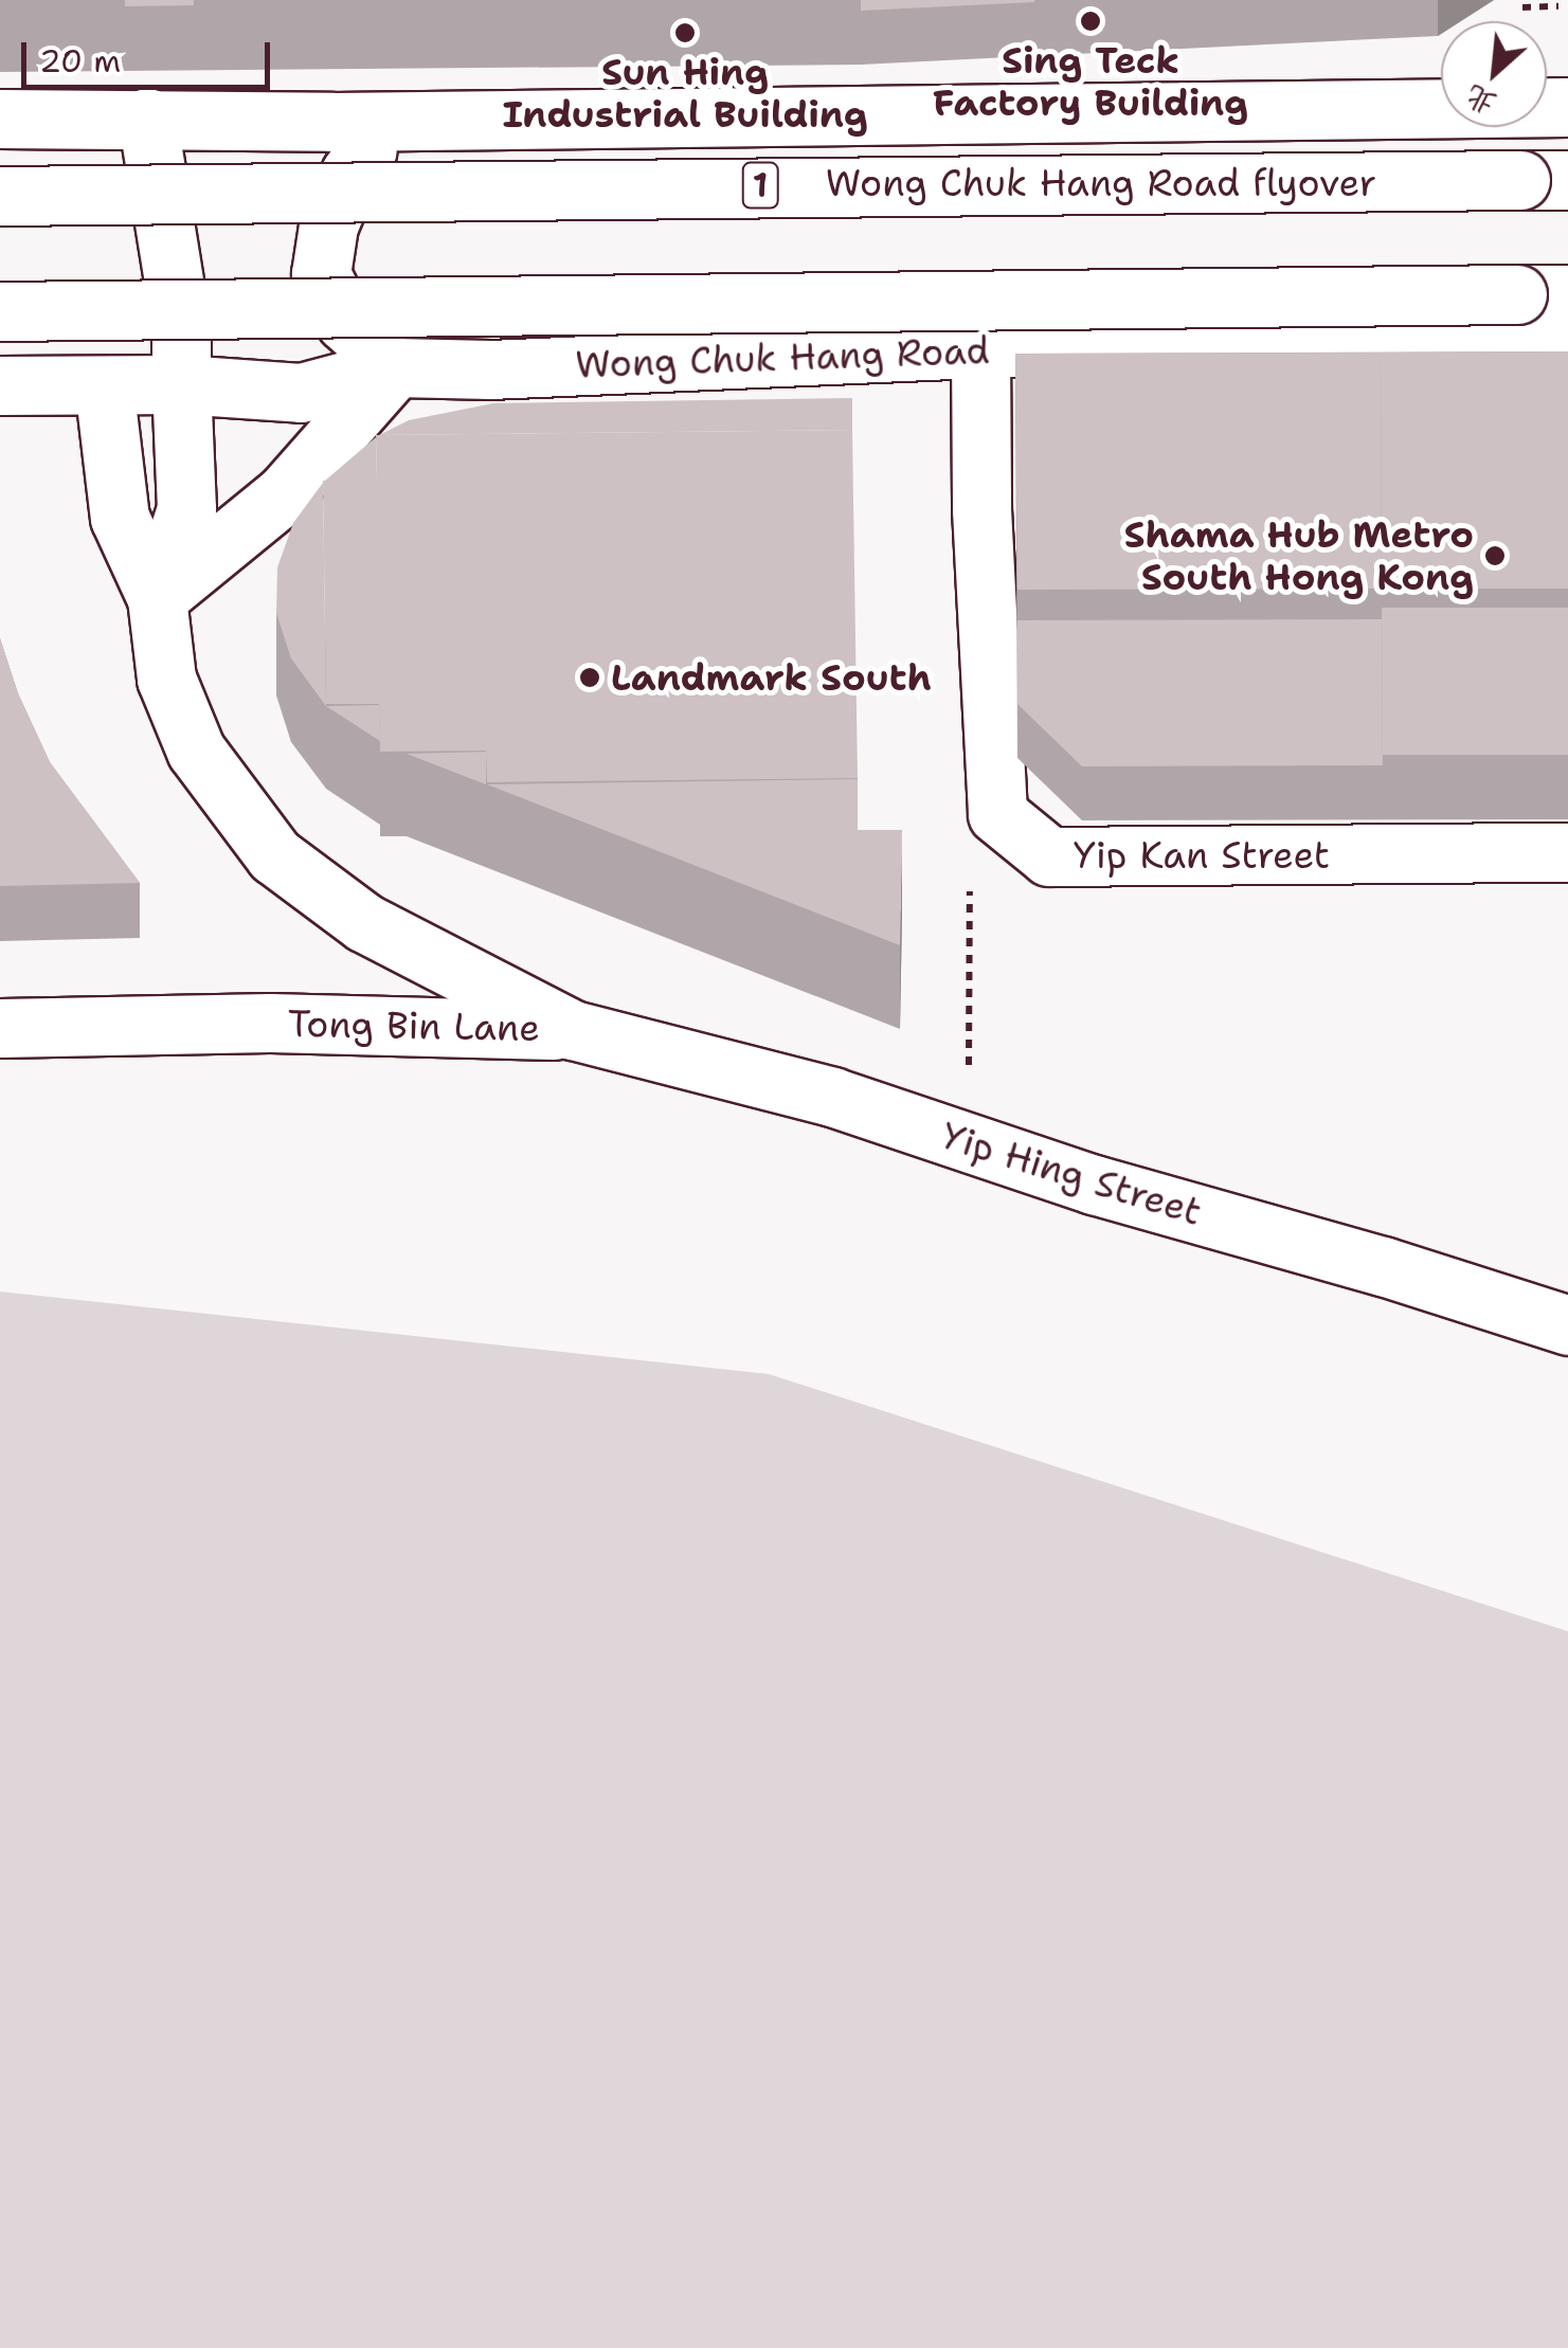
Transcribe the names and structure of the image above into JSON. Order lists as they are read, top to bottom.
{
  "streets": {
    "main road": [
      "Wong Chuk Hang Road flyover",
      "1",
      "Wong Chuk Hang Road",
      "Yip Kan Street",
      "Tong Bin Lane",
      "Yip Hing Street"
    ]
  },
  "crossings": [
    ["Wong Chuk Hang Road", "Yip Kan Street"],
    ["Wong Chuk Hang Road", "Tong Bin Lane"],
    ["Tong Bin Lane", "Yip Hing Street"]
  ],
  "places": [
    "Sing Teck Factory Building",
    "Sun Hing Industrial Building",
    "Shama Hub Metro South Hong Kong",
    "Landmark South"
  ],
  "scale_bar": "20 m",
  "north": "bottom left"
}
